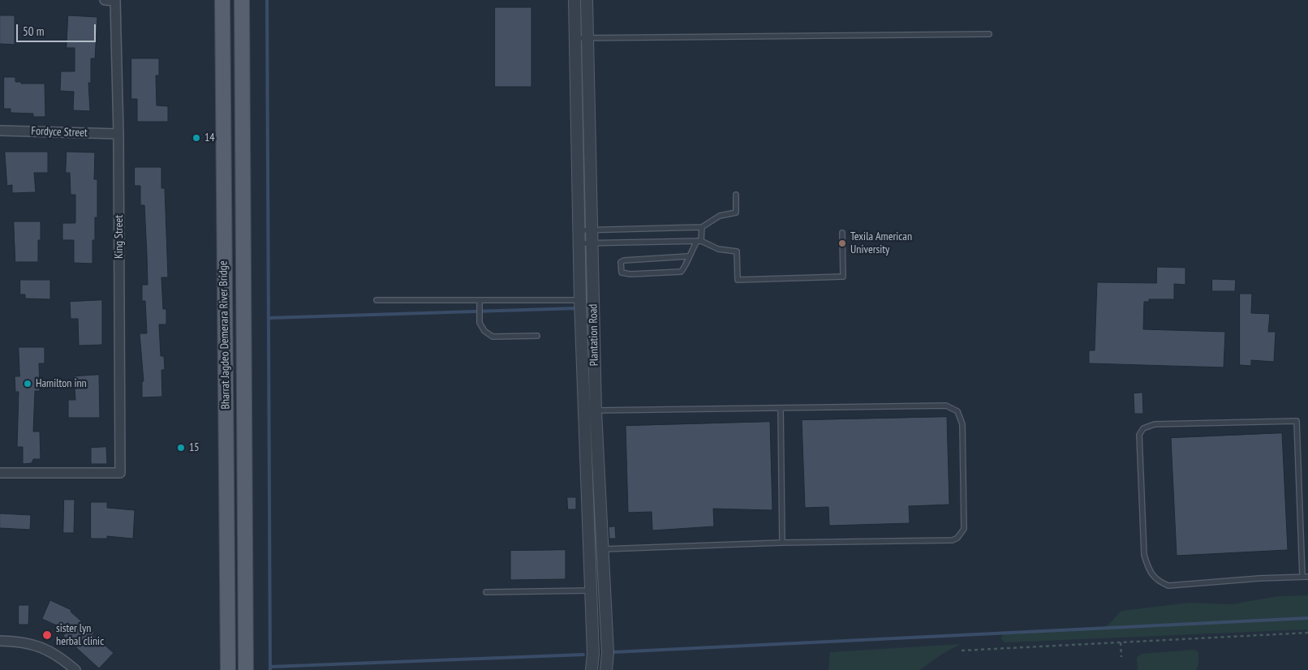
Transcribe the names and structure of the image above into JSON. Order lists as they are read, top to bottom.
{
  "streets": {
    "main road": ["Bharrat Jagdeo Demerara River Bridge"],
    "street": ["Fordyce Street", "King Street", "Plantation Road"]
  },
  "crossings": [
    ["Fordyce Street", "King Street"]
  ],
  "places": [
    "14",
    "Texila American University",
    "Hamilton inn",
    "15",
    "sister lyn herbal clinic"
  ],
  "scale_bar": "50 m"
}
